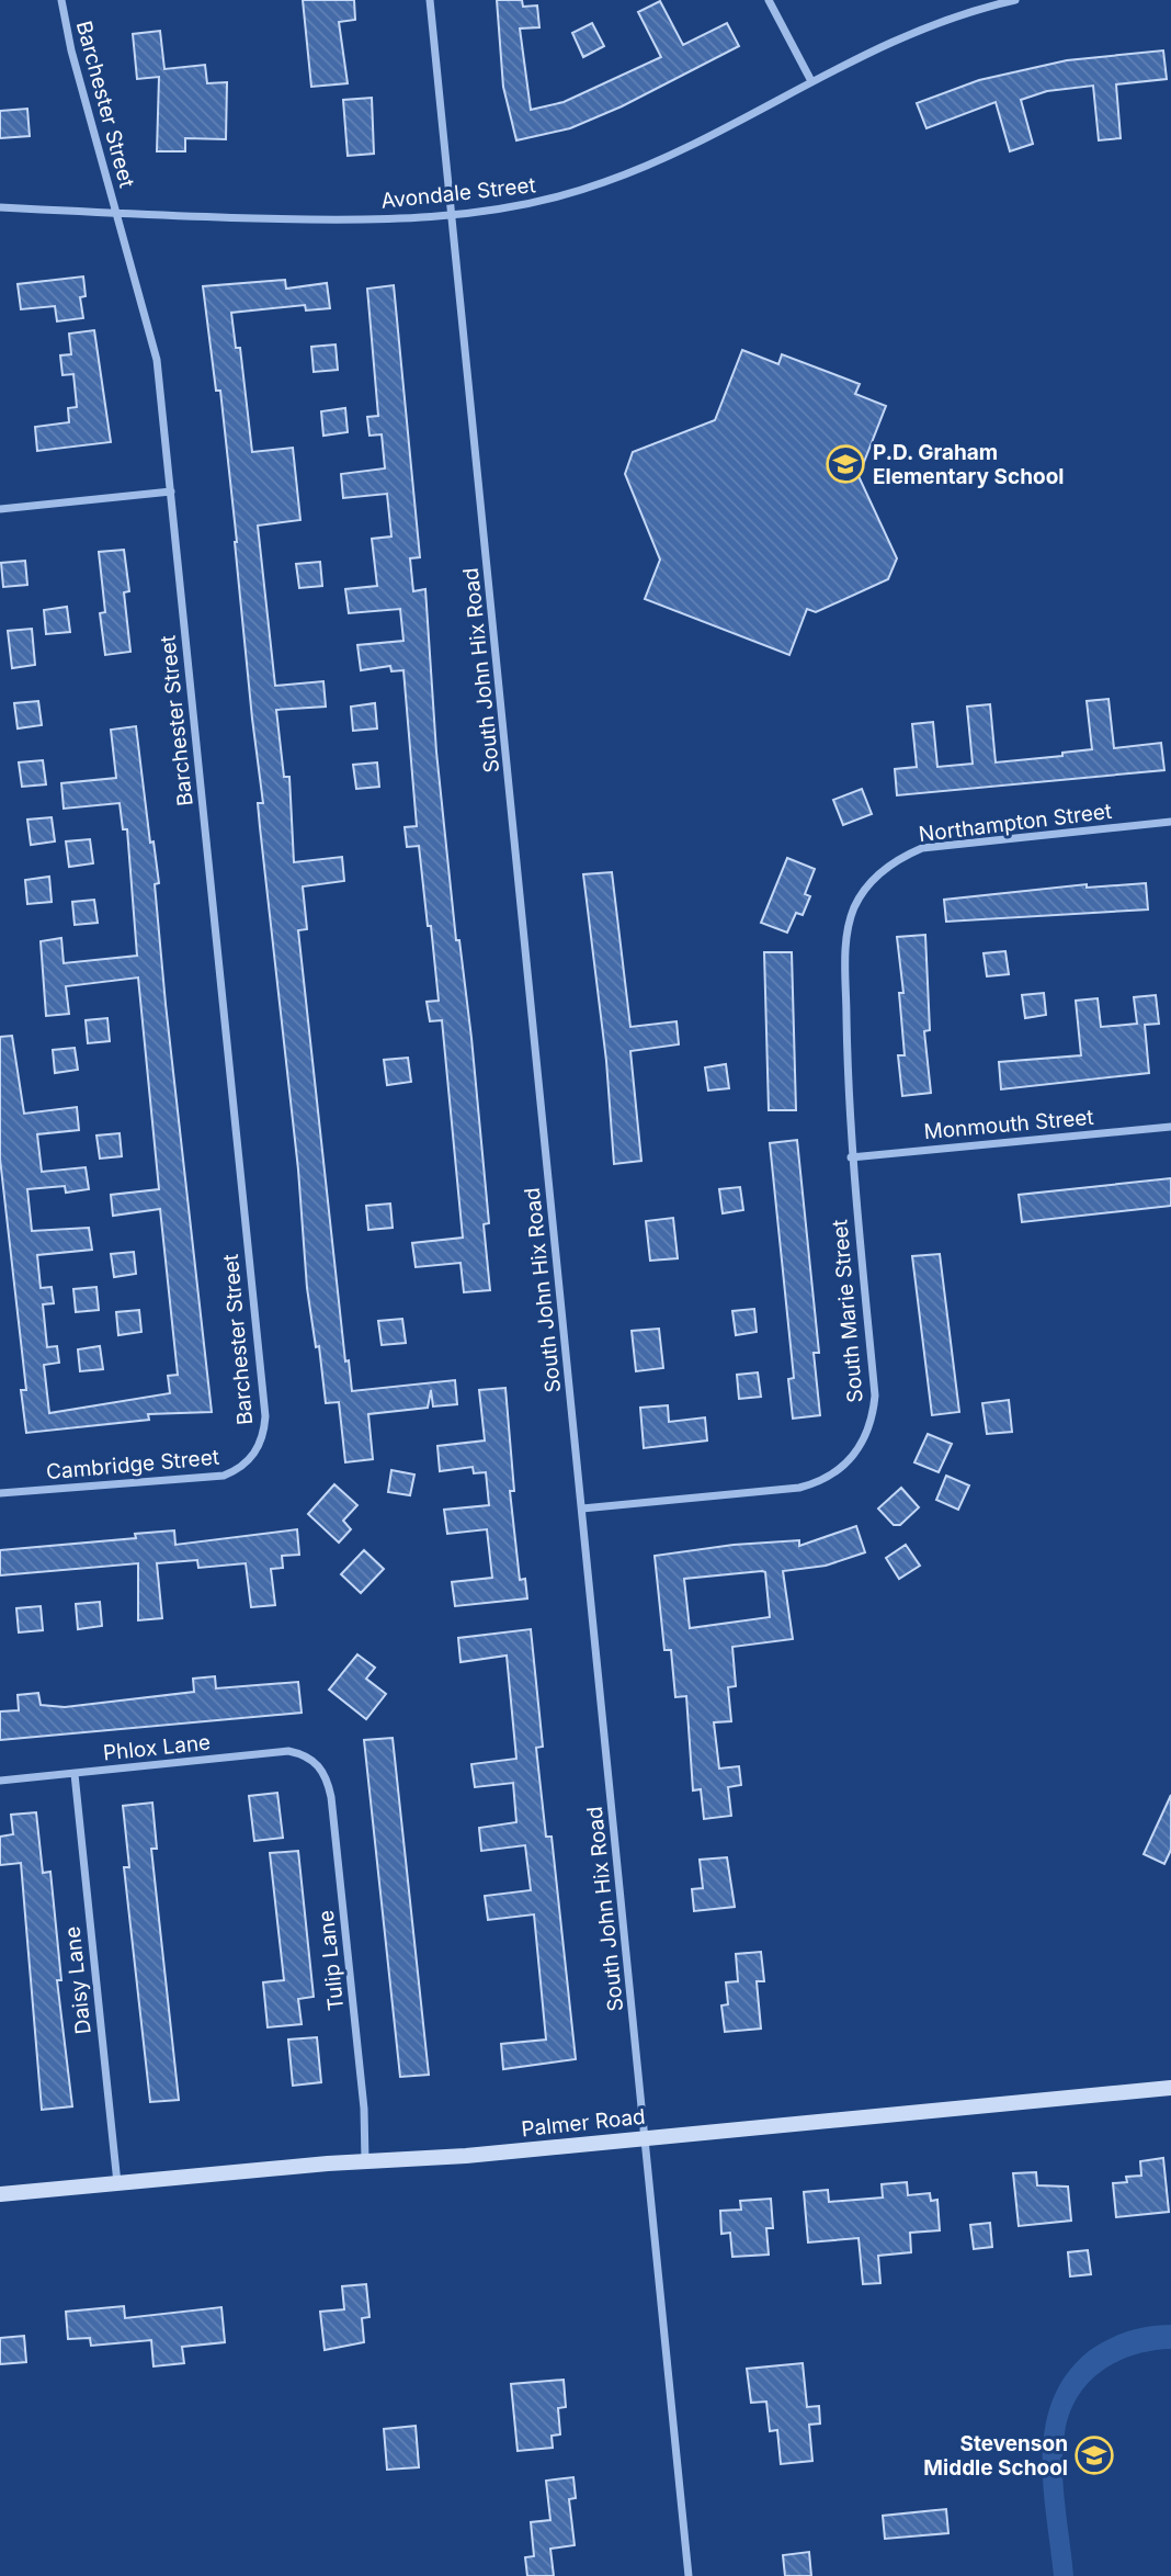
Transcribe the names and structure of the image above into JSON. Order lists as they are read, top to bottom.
{
  "streets": {
    "street": [
      "Barchester Street",
      "Avondale Street",
      "South John Hix Road",
      "Northampton Street",
      "Monmouth Street",
      "South Marie Street",
      "Cambridge Street",
      "Phlox Lane",
      "Tulip Lane",
      "Daisy Lane",
      "Palmer Road"
    ]
  },
  "crossings": [
    ["Barchester Street", "Avondale Street"],
    ["Barchester Street", "Cambridge Street"],
    ["Avondale Street", "South John Hix Road"],
    ["South John Hix Road", "South Marie Street"],
    ["South John Hix Road", "Palmer Road"],
    ["Northampton Street", "South Marie Street"],
    ["Monmouth Street", "South Marie Street"],
    ["Phlox Lane", "Tulip Lane"],
    ["Phlox Lane", "Daisy Lane"],
    ["Tulip Lane", "Palmer Road"],
    ["Daisy Lane", "Palmer Road"]
  ],
  "places": {
    "school or university": ["P.D. Graham Elementary School", "Stevenson Middle School"]
  }
}
